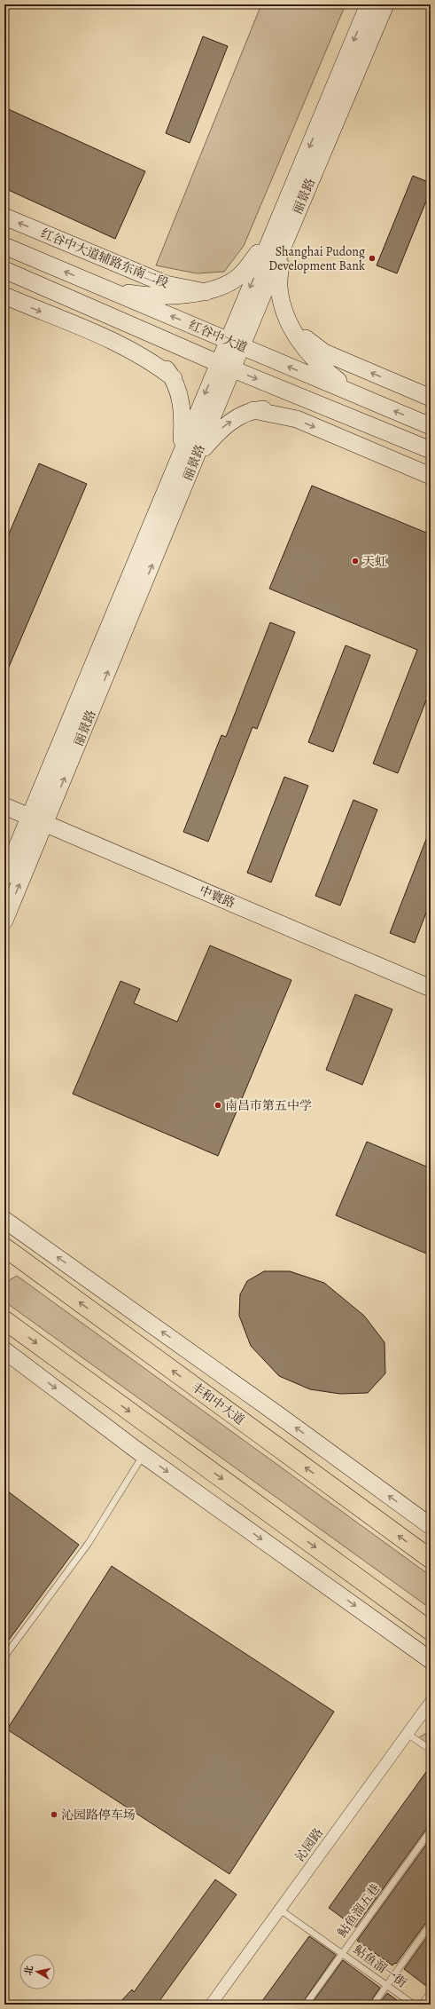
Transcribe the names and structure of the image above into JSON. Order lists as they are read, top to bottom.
{
  "streets": {
    "main road": ["丰和中大道"],
    "street": [
      "丽景路",
      "红谷中大道辅路东南二段",
      "红谷中大道",
      "中寰路",
      "沁园路"
    ],
    "lane": ["鲇鱼溜五巷", "鲇鱼溜一街"]
  },
  "crossings": [
    ["丽景路", "红谷中大道"],
    ["丽景路", "中寰路"],
    ["沁园路", "鲇鱼溜一街"],
    ["鲇鱼溜五巷", "鲇鱼溜一街"]
  ],
  "places": [
    "Shanghai Pudong Development Bank",
    "天虹",
    "南昌市第五中学",
    "沁园路停车场"
  ],
  "north": "left"
}
